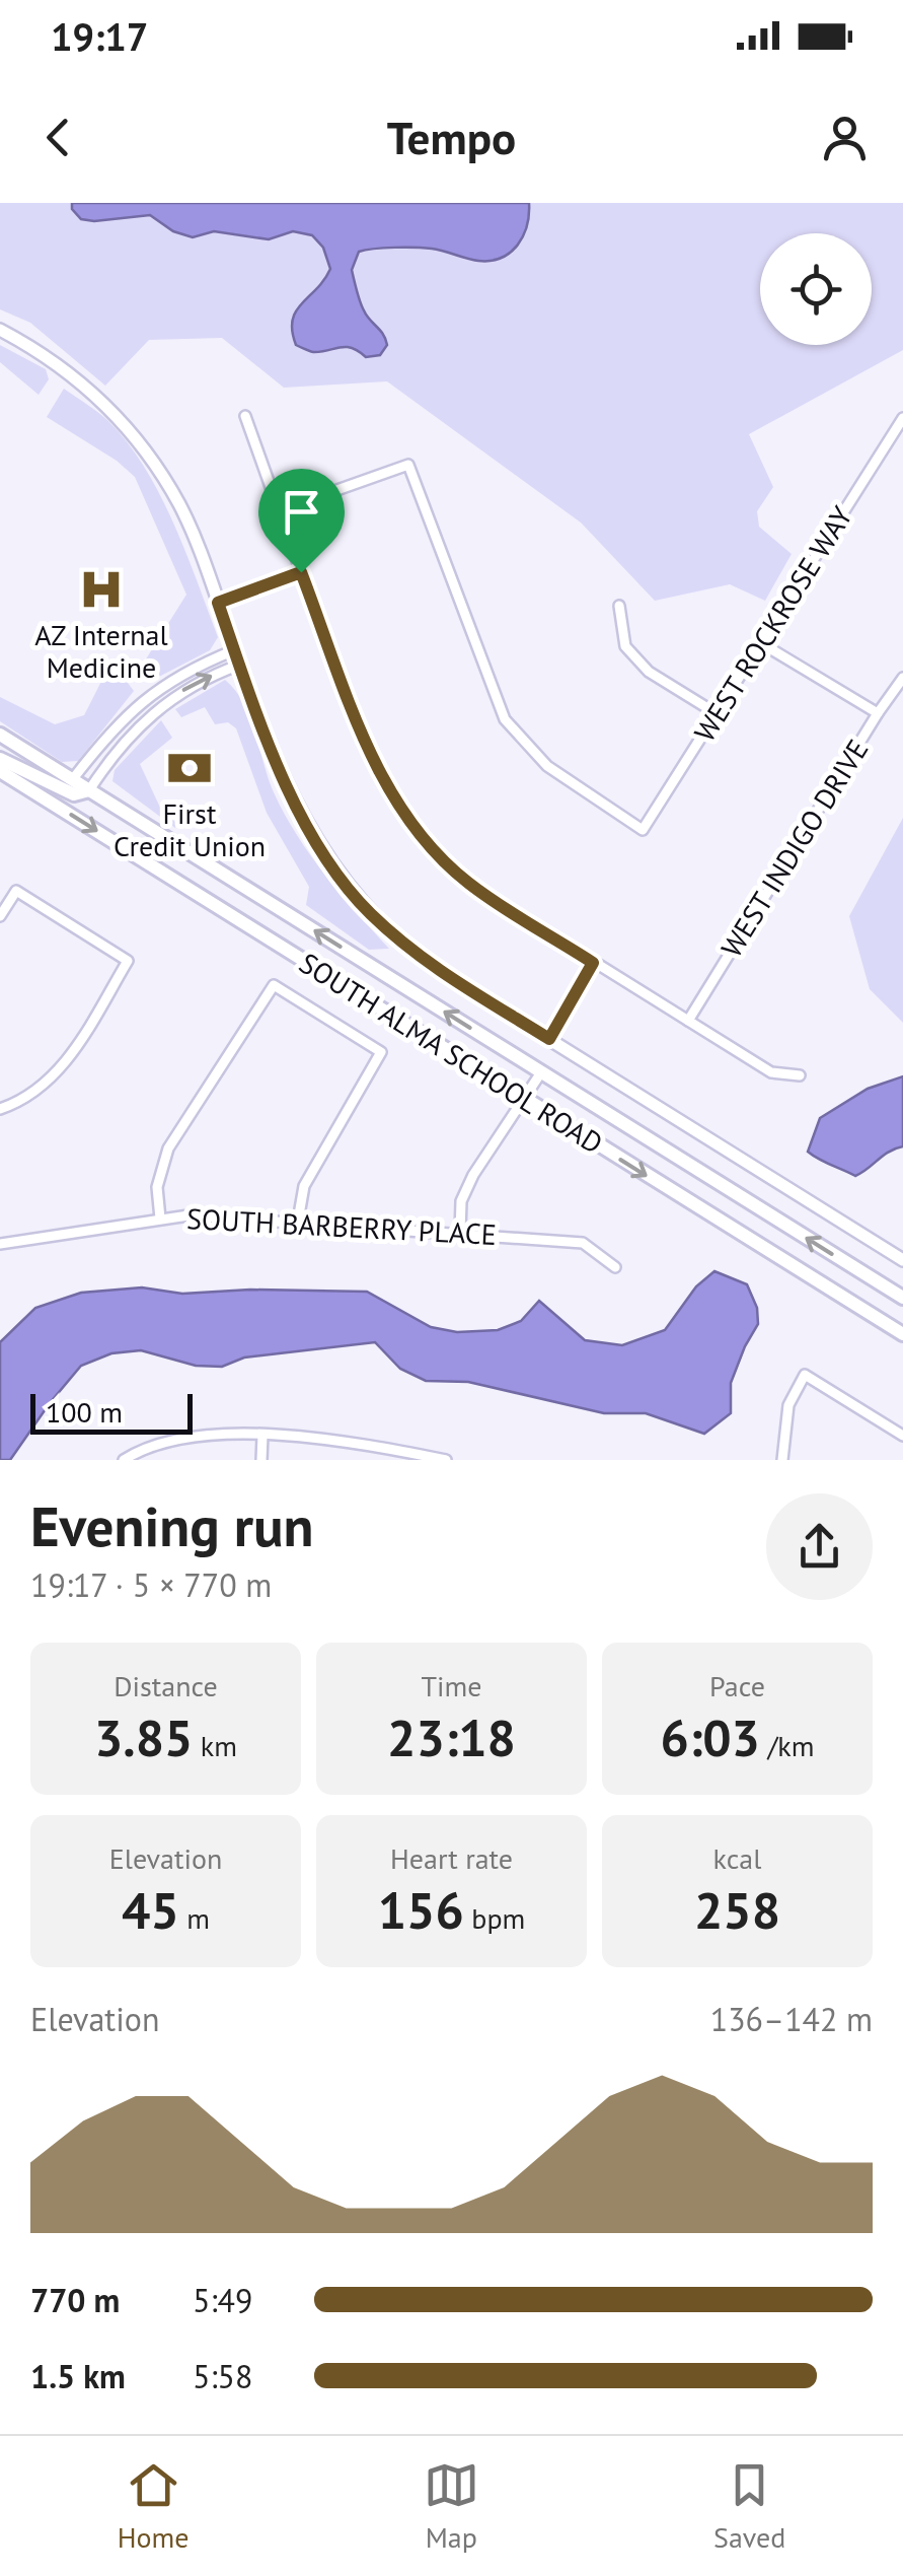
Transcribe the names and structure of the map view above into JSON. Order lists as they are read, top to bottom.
{
  "streets": {
    "main road": ["SOUTH ALMA SCHOOL ROAD"],
    "street": ["WEST ROCKROSE WAY", "WEST INDIGO DRIVE", "SOUTH BARBERRY PLACE"]
  },
  "places": {
    "hospital": ["AZ Internal Medicine"],
    "bank": ["First Credit Union"]
  },
  "scale_bar": "100 m",
  "page": {
    "status": "19:17",
    "header": "Tempo",
    "scale": "100 m",
    "heading": ["Evening run", "19:17 · 5 × 770 m"],
    "stats": [
      ["Distance", "3.85 km"],
      ["Time", "23:18"],
      ["Pace", "6:03 /km"],
      ["Elevation", "45 m"],
      ["Heart rate", "156 bpm"],
      ["kcal", "258"]
    ],
    "chart": ["Elevation", "136–142 m"],
    "list": [
      {
        "name": "770 m",
        "note": "5:49"
      },
      {
        "name": "1.5 km",
        "note": "5:58"
      }
    ],
    "tabs": ["Home", "Map", "Saved"]
  }
}
